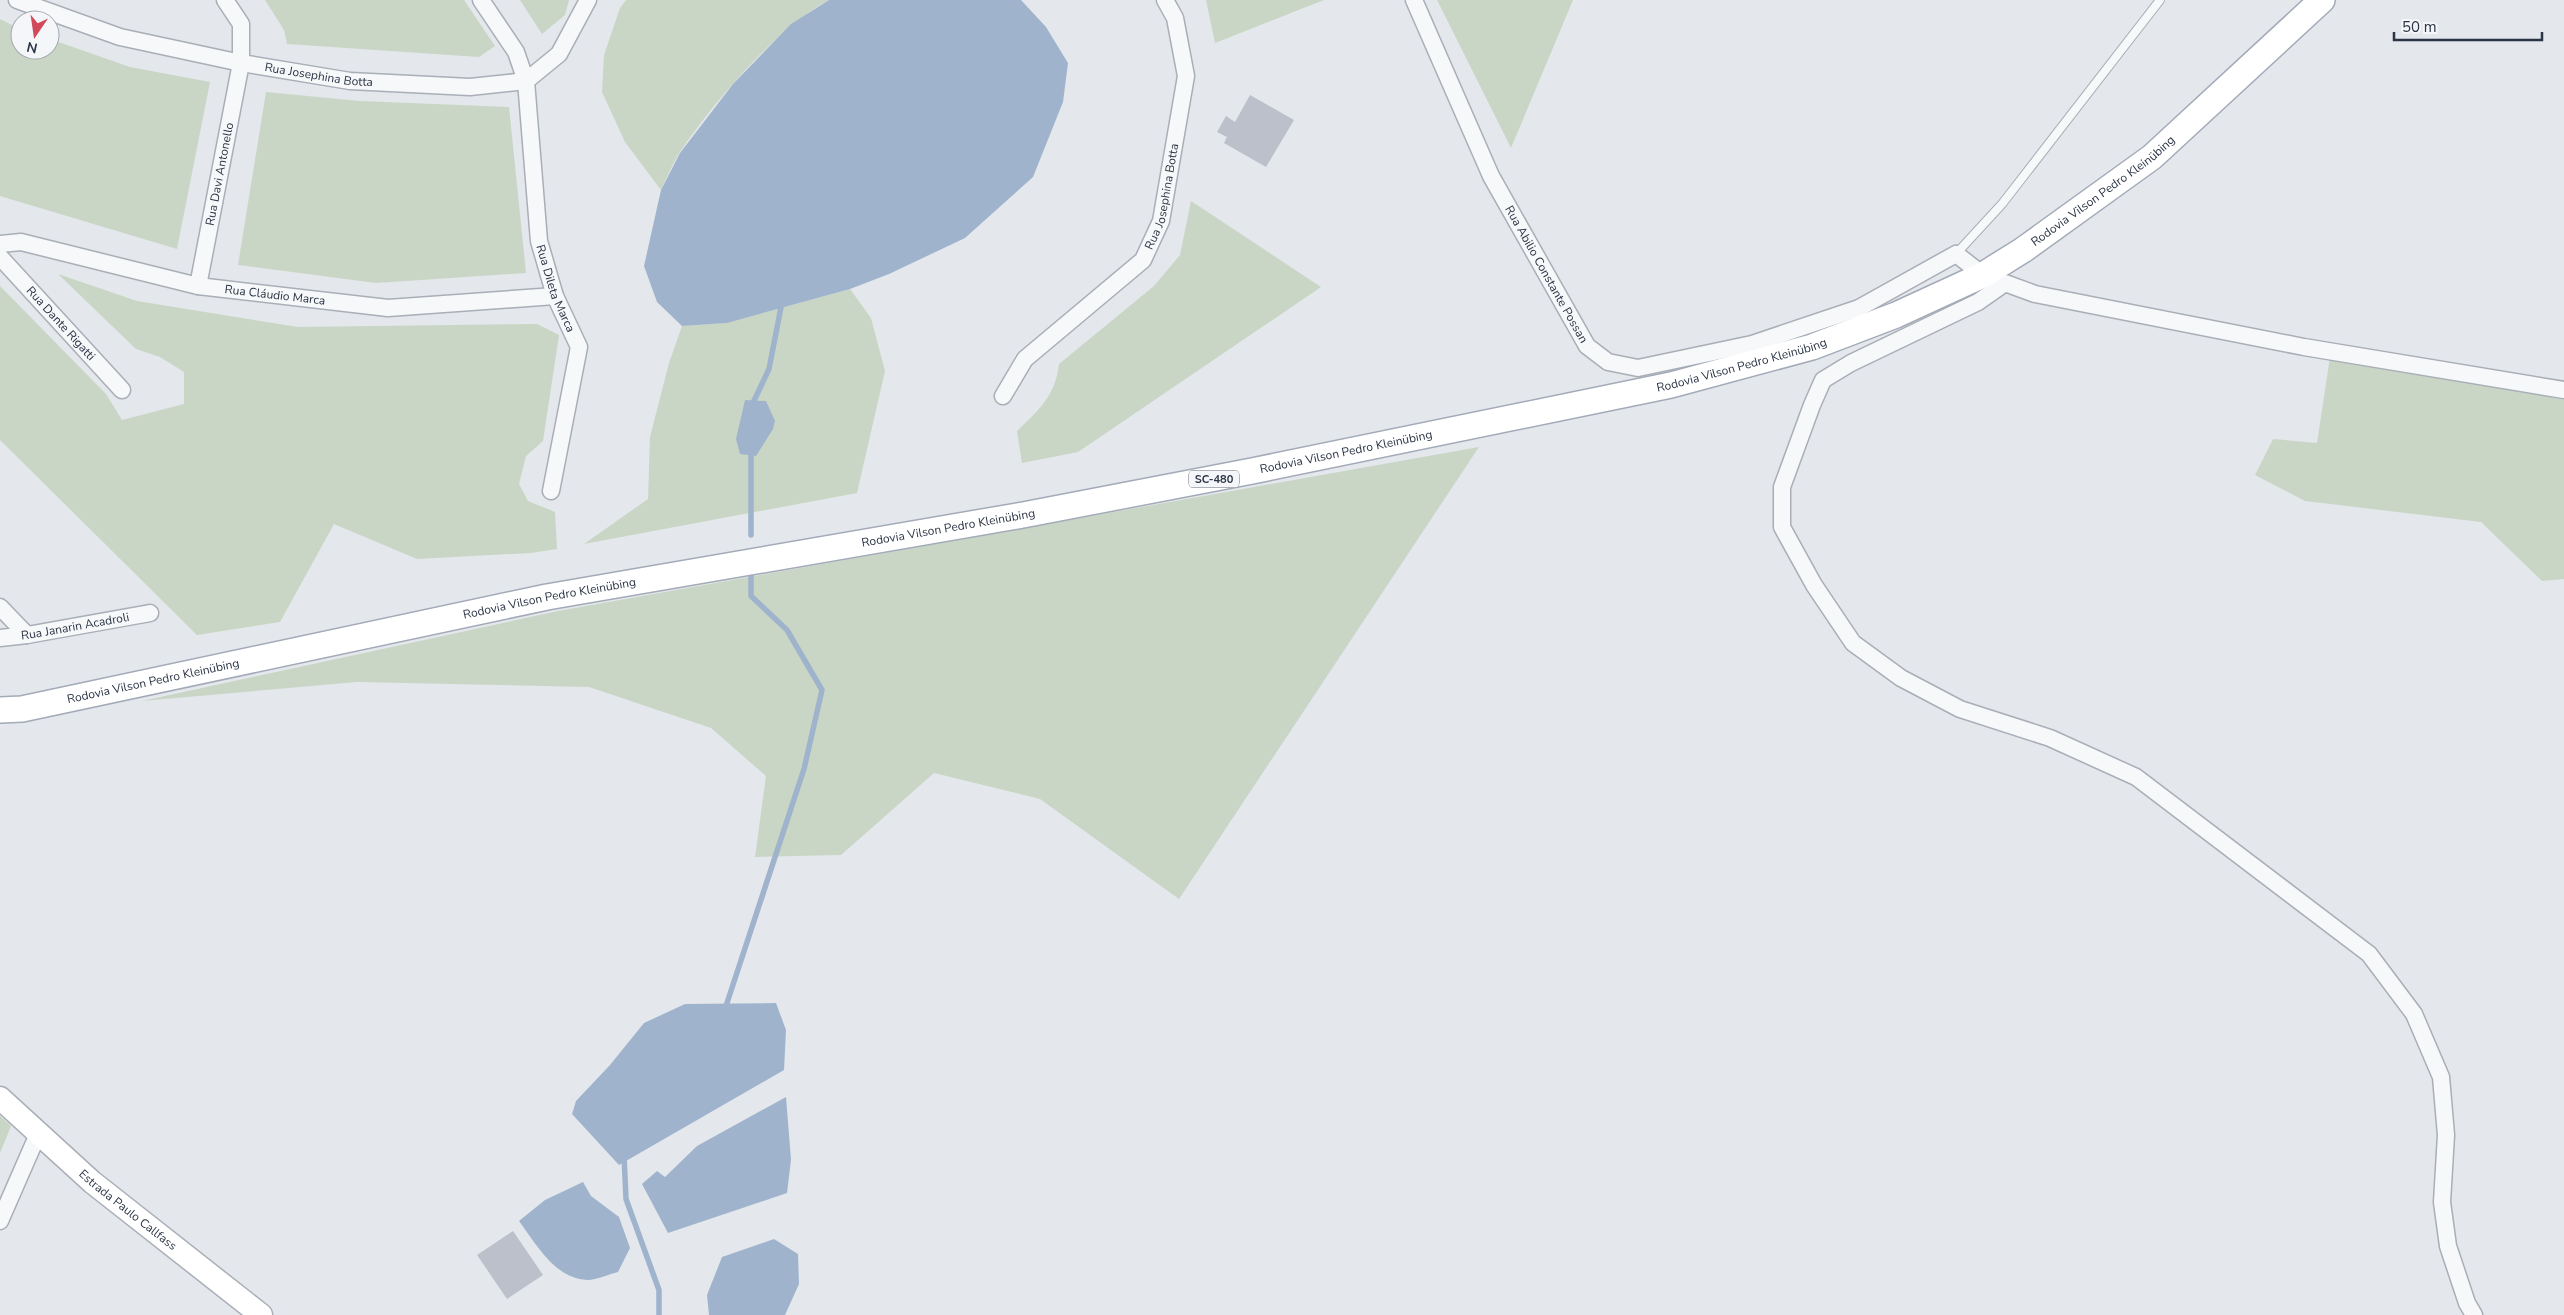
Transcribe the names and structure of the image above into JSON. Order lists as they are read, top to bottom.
{
  "streets": {
    "main road": ["Rodovia Vilson Pedro Kleinübing", "SC-480"],
    "street": [
      "Rua Josephina Botta",
      "Rua Davi Antonello",
      "Rua Abilio Constante Possan",
      "Rua Dileta Marca",
      "Rua Cláudio Marca",
      "Rua Dante Rigatti",
      "Rua Janarin Acadroli",
      "Estrada Paulo Callfass"
    ]
  },
  "crossings": [
    ["Rua Josephina Botta", "Rua Davi Antonello"],
    ["Rua Josephina Botta", "Rua Dileta Marca"],
    ["Rua Davi Antonello", "Rua Cláudio Marca"],
    ["Rua Dileta Marca", "Rua Cláudio Marca"]
  ],
  "scale_bar": "50 m",
  "north": "bottom"
}
